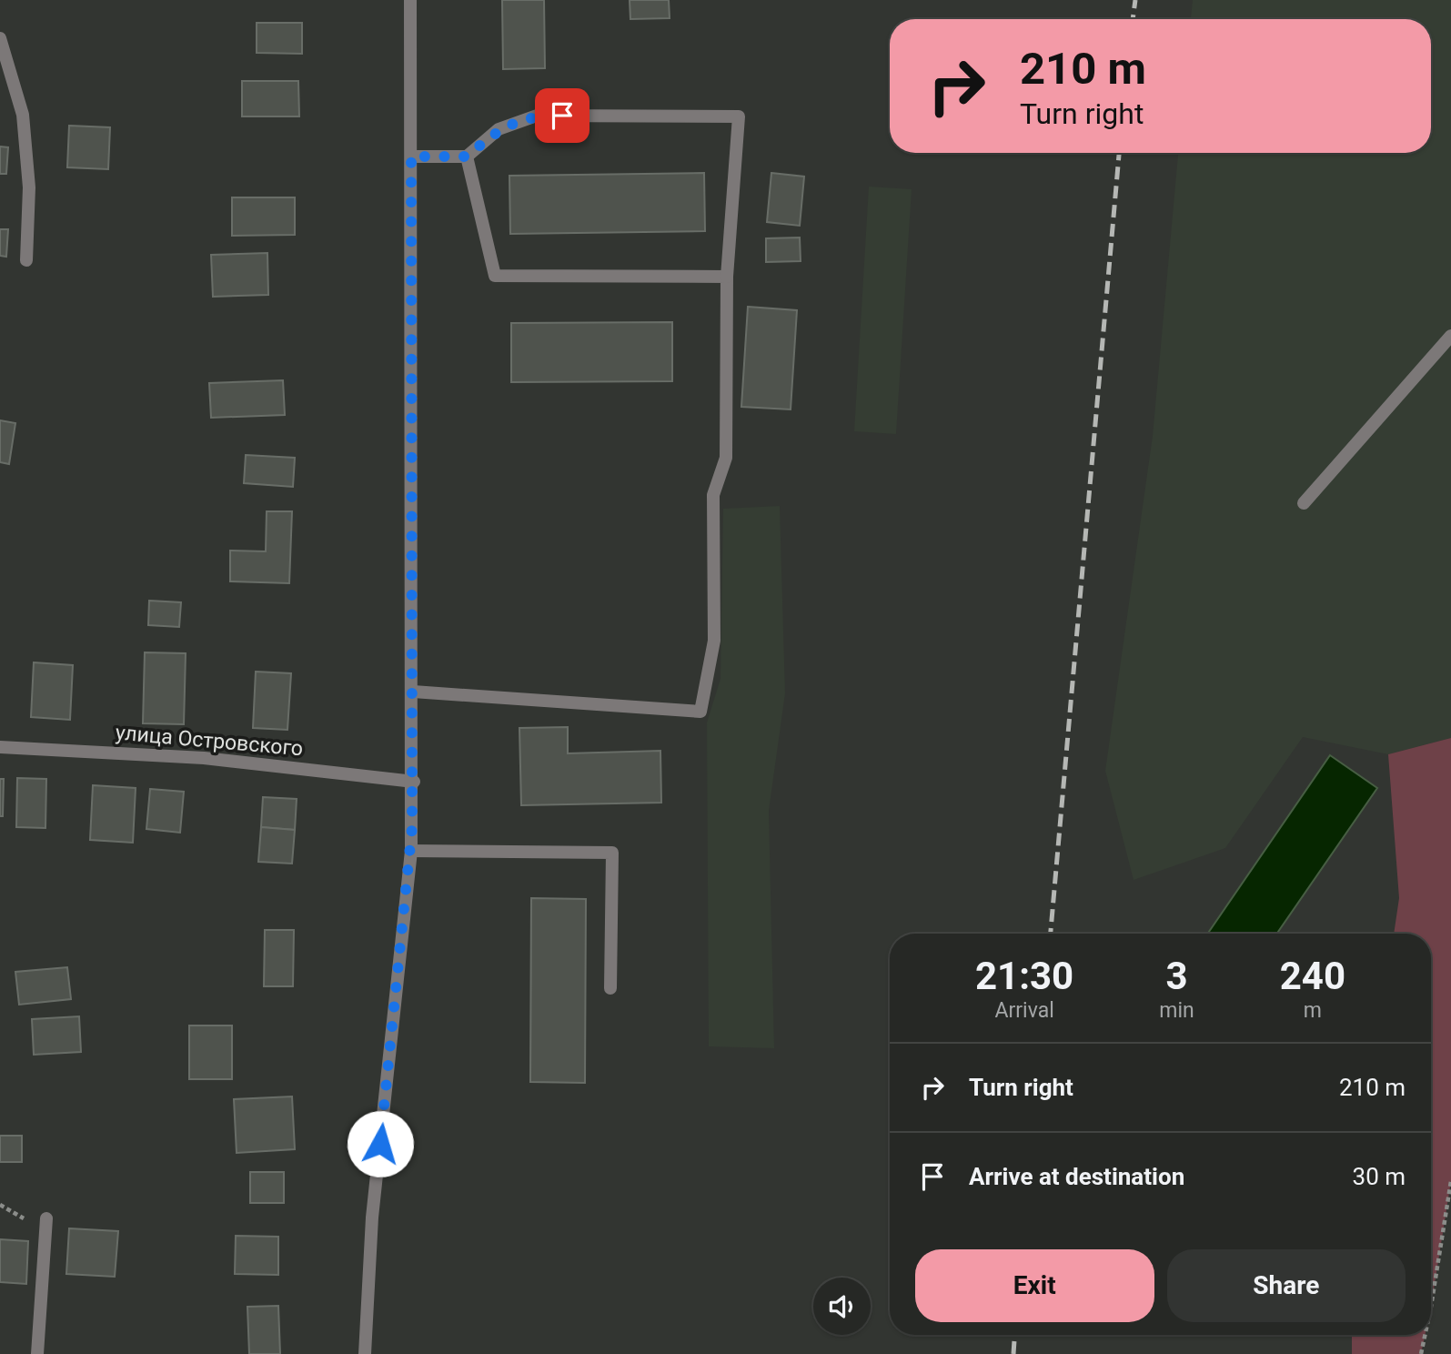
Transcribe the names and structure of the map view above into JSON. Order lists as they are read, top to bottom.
{
  "streets": {
    "street": ["улица Островского"]
  },
  "page": {
    "turn": ["210 m", "Turn right"],
    "eta": [
      "21:30",
      "Arrival",
      "3",
      "min",
      "240",
      "m"
    ],
    "list": [
      {
        "name": "Turn right",
        "value": "210 m"
      },
      {
        "name": "Arrive at destination",
        "value": "30 m"
      }
    ],
    "buttons": ["Exit", "Share"]
  }
}
